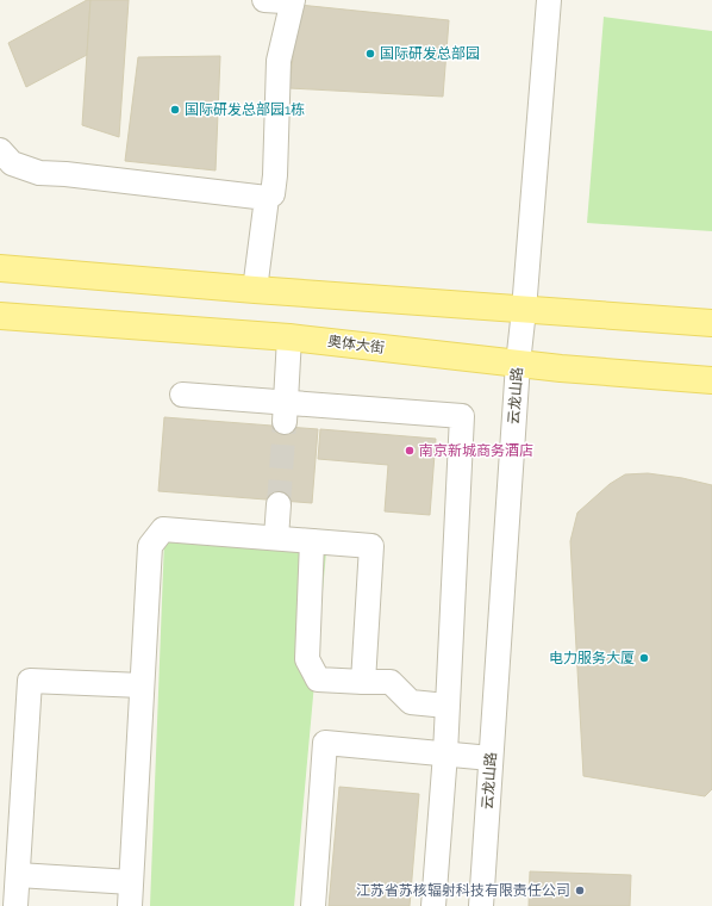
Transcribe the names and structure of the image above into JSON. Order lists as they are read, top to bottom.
{
  "streets": {
    "main road": ["奥体大街"],
    "street": ["云龙山路"]
  },
  "crossings": [
    ["奥体大街", "云龙山路"]
  ],
  "places": [
    "国际研发总部园",
    "国际研发总部园1栋",
    "南京新城商务酒店",
    "电力服务大厦",
    "江苏省苏核辐射科技有限责任公司"
  ]
}
